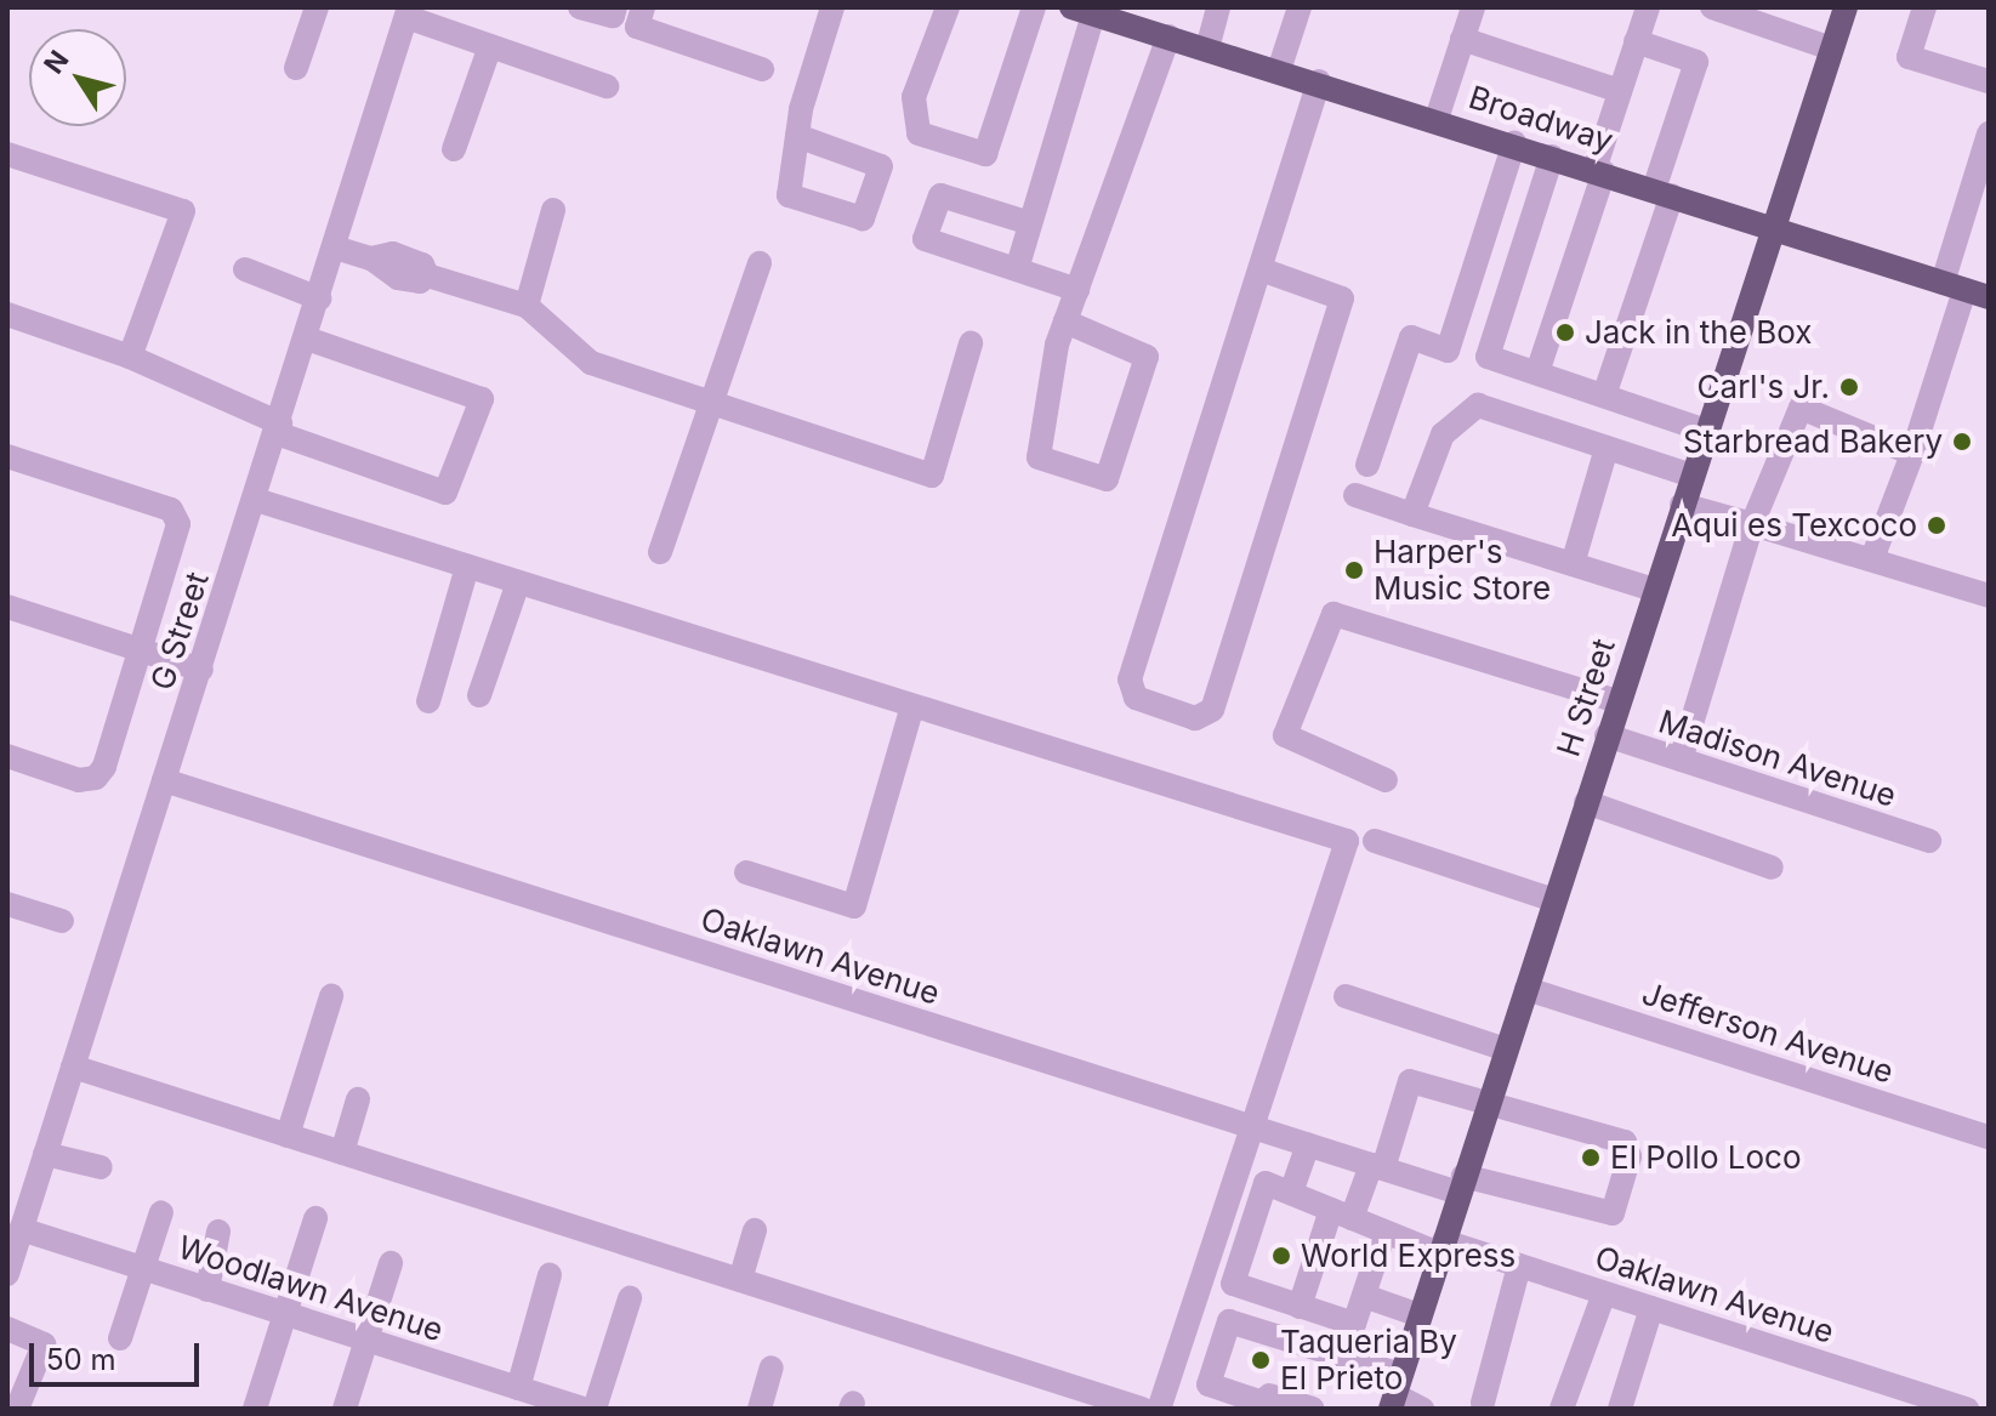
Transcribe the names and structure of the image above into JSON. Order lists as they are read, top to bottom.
{
  "streets": {
    "main road": ["Broadway", "H Street"],
    "street": [
      "G Street",
      "Madison Avenue",
      "Oaklawn Avenue",
      "Jefferson Avenue",
      "Woodlawn Avenue"
    ]
  },
  "crossings": [
    ["Broadway", "H Street"],
    ["G Street", "Oaklawn Avenue"],
    ["G Street", "Woodlawn Avenue"],
    ["H Street", "Madison Avenue"],
    ["H Street", "Oaklawn Avenue"],
    ["H Street", "Jefferson Avenue"]
  ],
  "places": [
    "Jack in the Box",
    "Carl's Jr.",
    "Starbread Bakery",
    "Aqui es Texcoco",
    "Harper's Music Store",
    "El Pollo Loco",
    "World Express",
    "Taqueria By El Prieto"
  ],
  "scale_bar": "50 m",
  "north": "top left"
}
